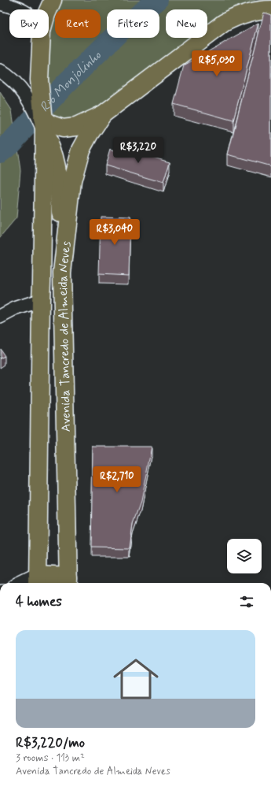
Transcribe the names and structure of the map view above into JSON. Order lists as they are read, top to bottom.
{
  "streets": {
    "main road": ["Avenida Tancredo de Almeida Neves"]
  },
  "water": ["Rio Monjolinho"],
  "page": {
    "chip": [
      "Buy",
      "Rent",
      "Filters",
      "New"
    ],
    "price": [
      "R$5,030",
      "R$3,220",
      "R$3,040",
      "R$2,710"
    ],
    "heading": "4 homes",
    "list": [
      {
        "name": "R$3,220/mo",
        "note": "3 rooms · 113 m² · Avenida Tancredo de Almeida Neves"
      }
    ]
  }
}
